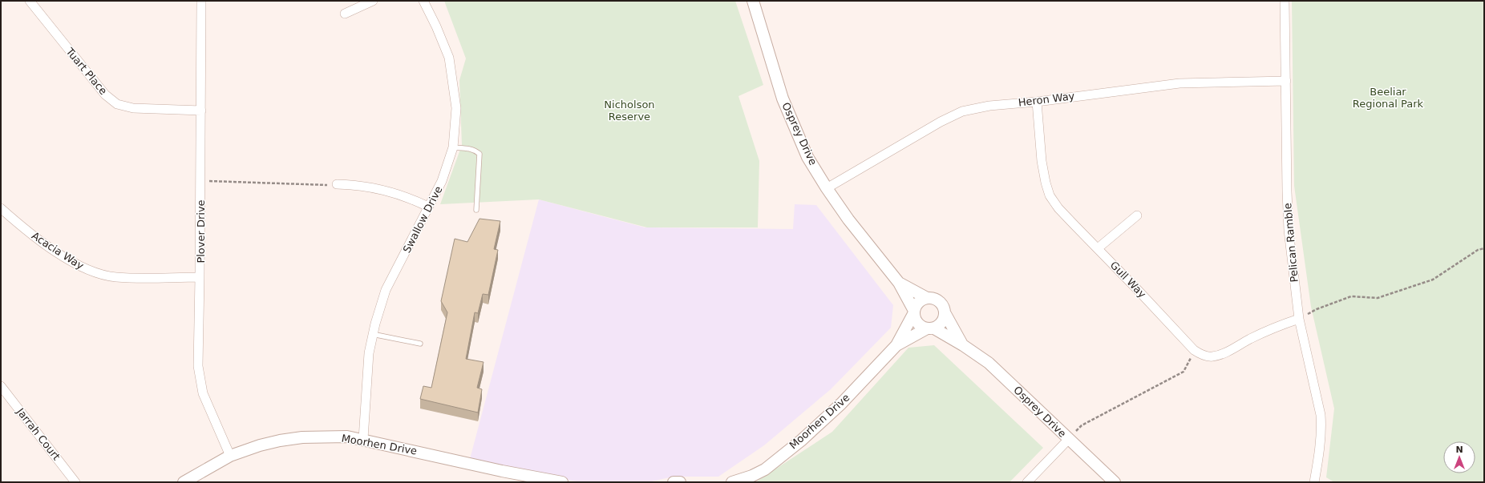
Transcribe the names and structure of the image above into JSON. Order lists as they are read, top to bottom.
{
  "streets": {
    "street": [
      "Tuart Place",
      "Heron Way",
      "Osprey Drive",
      "Swallow Drive",
      "Plover Drive",
      "Pelican Ramble",
      "Acacia Way",
      "Gull Way",
      "Moorhen Drive",
      "Jarrah Court"
    ]
  },
  "crossings": [
    ["Tuart Place", "Plover Drive"],
    ["Heron Way", "Osprey Drive"],
    ["Heron Way", "Pelican Ramble"],
    ["Heron Way", "Gull Way"],
    ["Osprey Drive", "Moorhen Drive"],
    ["Swallow Drive", "Moorhen Drive"],
    ["Plover Drive", "Acacia Way"],
    ["Plover Drive", "Moorhen Drive"],
    ["Pelican Ramble", "Gull Way"]
  ],
  "parks": ["Beeliar Regional Park", "Nicholson Reserve"],
  "north": "top"
}
